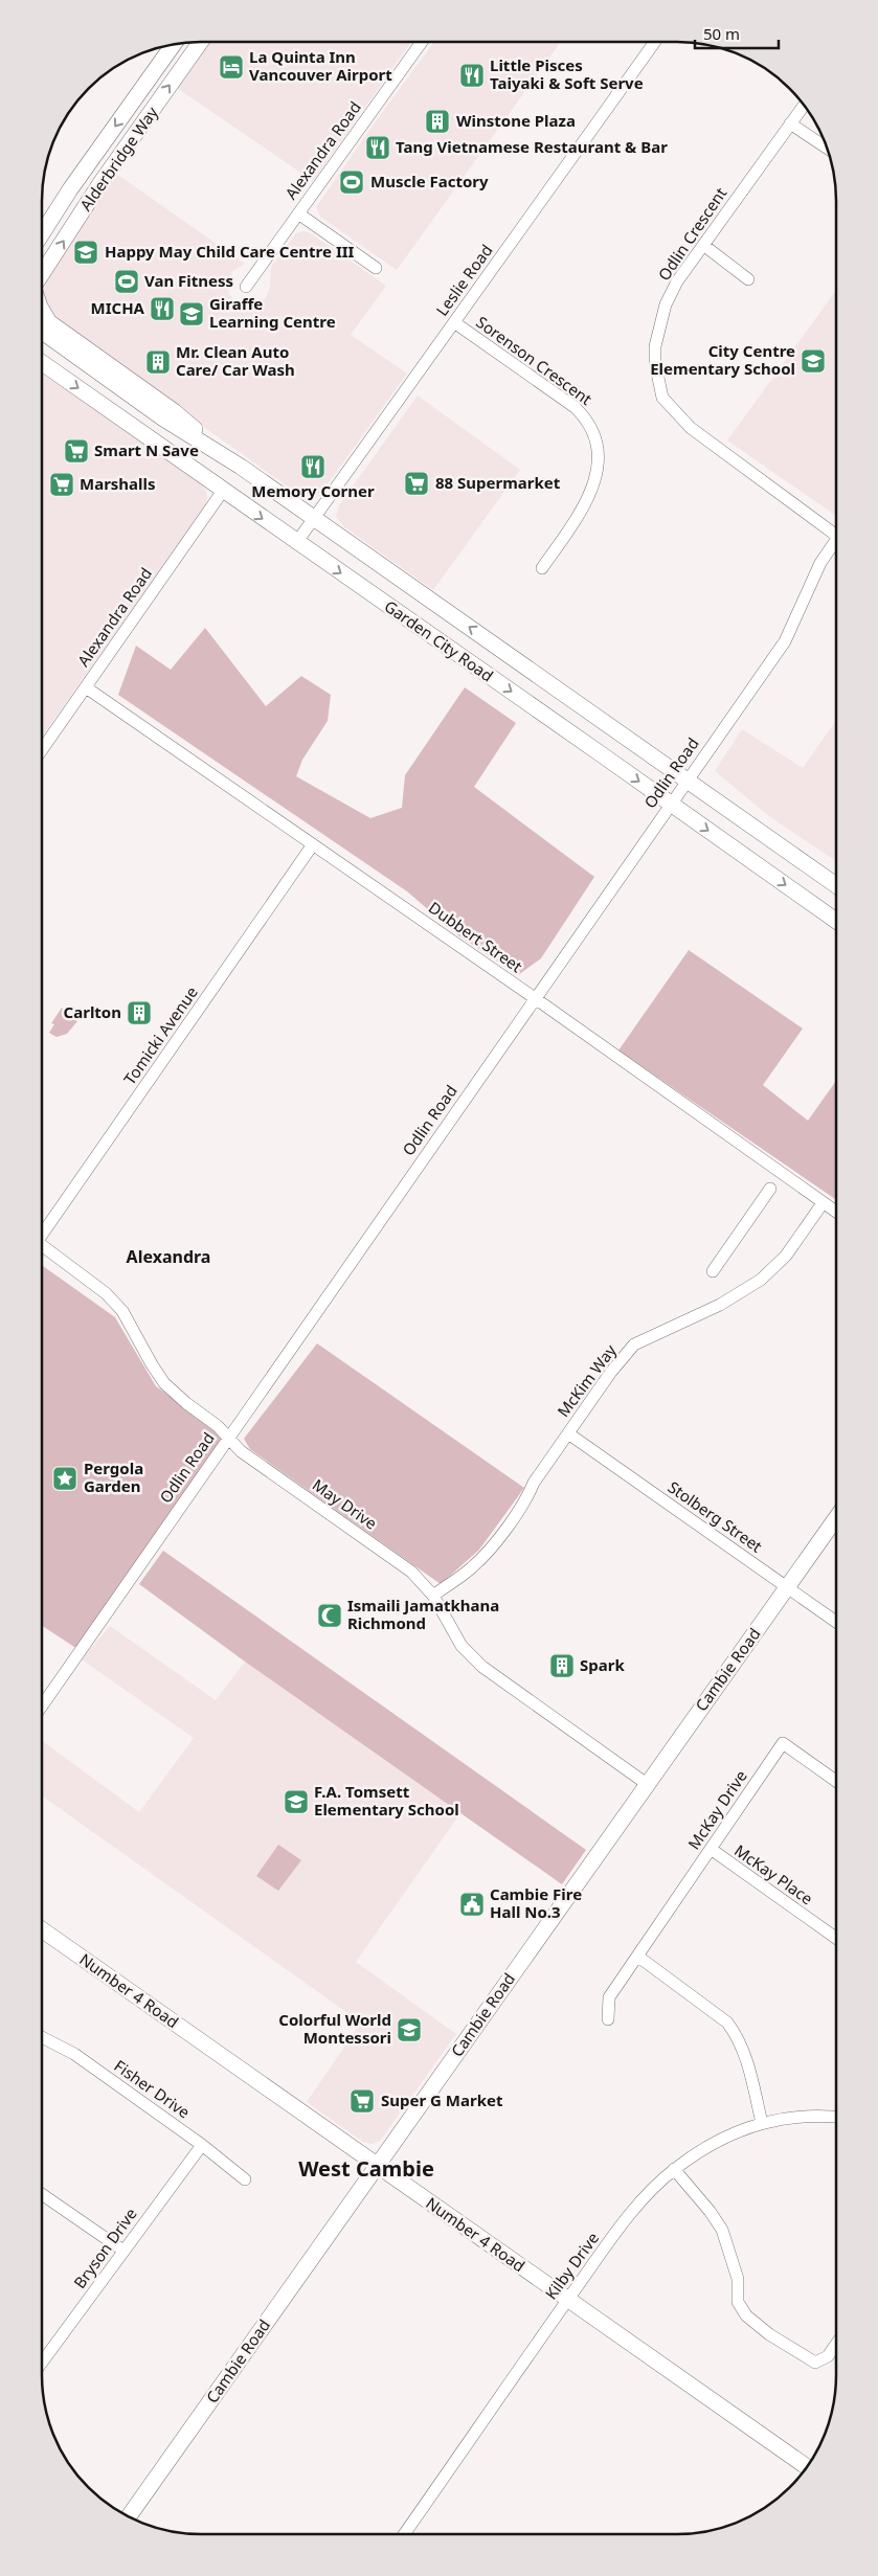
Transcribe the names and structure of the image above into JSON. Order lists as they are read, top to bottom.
{
  "streets": {
    "main road": [
      "Alderbridge Way",
      "Garden City Road",
      "Cambie Road",
      "Number 4 Road"
    ],
    "street": [
      "Alexandra Road",
      "Odlin Crescent",
      "Leslie Road",
      "Sorenson Crescent",
      "Odlin Road",
      "Dubbert Street",
      "Tomicki Avenue",
      "McKim Way",
      "May Drive",
      "Stolberg Street",
      "McKay Drive",
      "McKay Place",
      "Fisher Drive",
      "Bryson Drive",
      "Kilby Drive"
    ]
  },
  "crossings": [
    ["Alexandra Road", "Garden City Road"],
    ["Alexandra Road", "Dubbert Street"],
    ["Leslie Road", "Sorenson Crescent"],
    ["Leslie Road", "Garden City Road"],
    ["Garden City Road", "Odlin Road"],
    ["Odlin Road", "Dubbert Street"],
    ["Odlin Road", "May Drive"],
    ["Dubbert Street", "Tomicki Avenue"],
    ["Dubbert Street", "McKim Way"],
    ["McKim Way", "May Drive"],
    ["McKim Way", "Stolberg Street"],
    ["May Drive", "Cambie Road"],
    ["Stolberg Street", "Cambie Road"],
    ["Cambie Road", "Number 4 Road"],
    ["McKay Drive", "McKay Place"],
    ["Number 4 Road", "Kilby Drive"],
    ["Fisher Drive", "Bryson Drive"]
  ],
  "districts": ["Alexandra", "West Cambie"],
  "places": {
    "hotel": ["La Quinta Inn Vancouver Airport"],
    "restaurant": [
      "Little Pisces Taiyaki & Soft Serve",
      "Tang Vietnamese Restaurant & Bar",
      "MICHA",
      "Memory Corner"
    ],
    "building": [
      "Winstone Plaza",
      "Mr. Clean Auto Care/ Car Wash",
      "Carlton",
      "Spark"
    ],
    "sports": ["Muscle Factory", "Van Fitness"],
    "school or university": [
      "Happy May Child Care Centre III",
      "Giraffe Learning Centre",
      "City Centre Elementary School",
      "F.A. Tomsett Elementary School",
      "Colorful World Montessori"
    ],
    "supermarket": [
      "Smart N Save",
      "88 Supermarket",
      "Marshalls",
      "Super G Market"
    ],
    "place": ["Pergola Garden"],
    "mosque": ["Ismaili Jamatkhana Richmond"],
    "public building": ["Cambie Fire Hall No.3"]
  },
  "scale_bar": "50 m"
}
